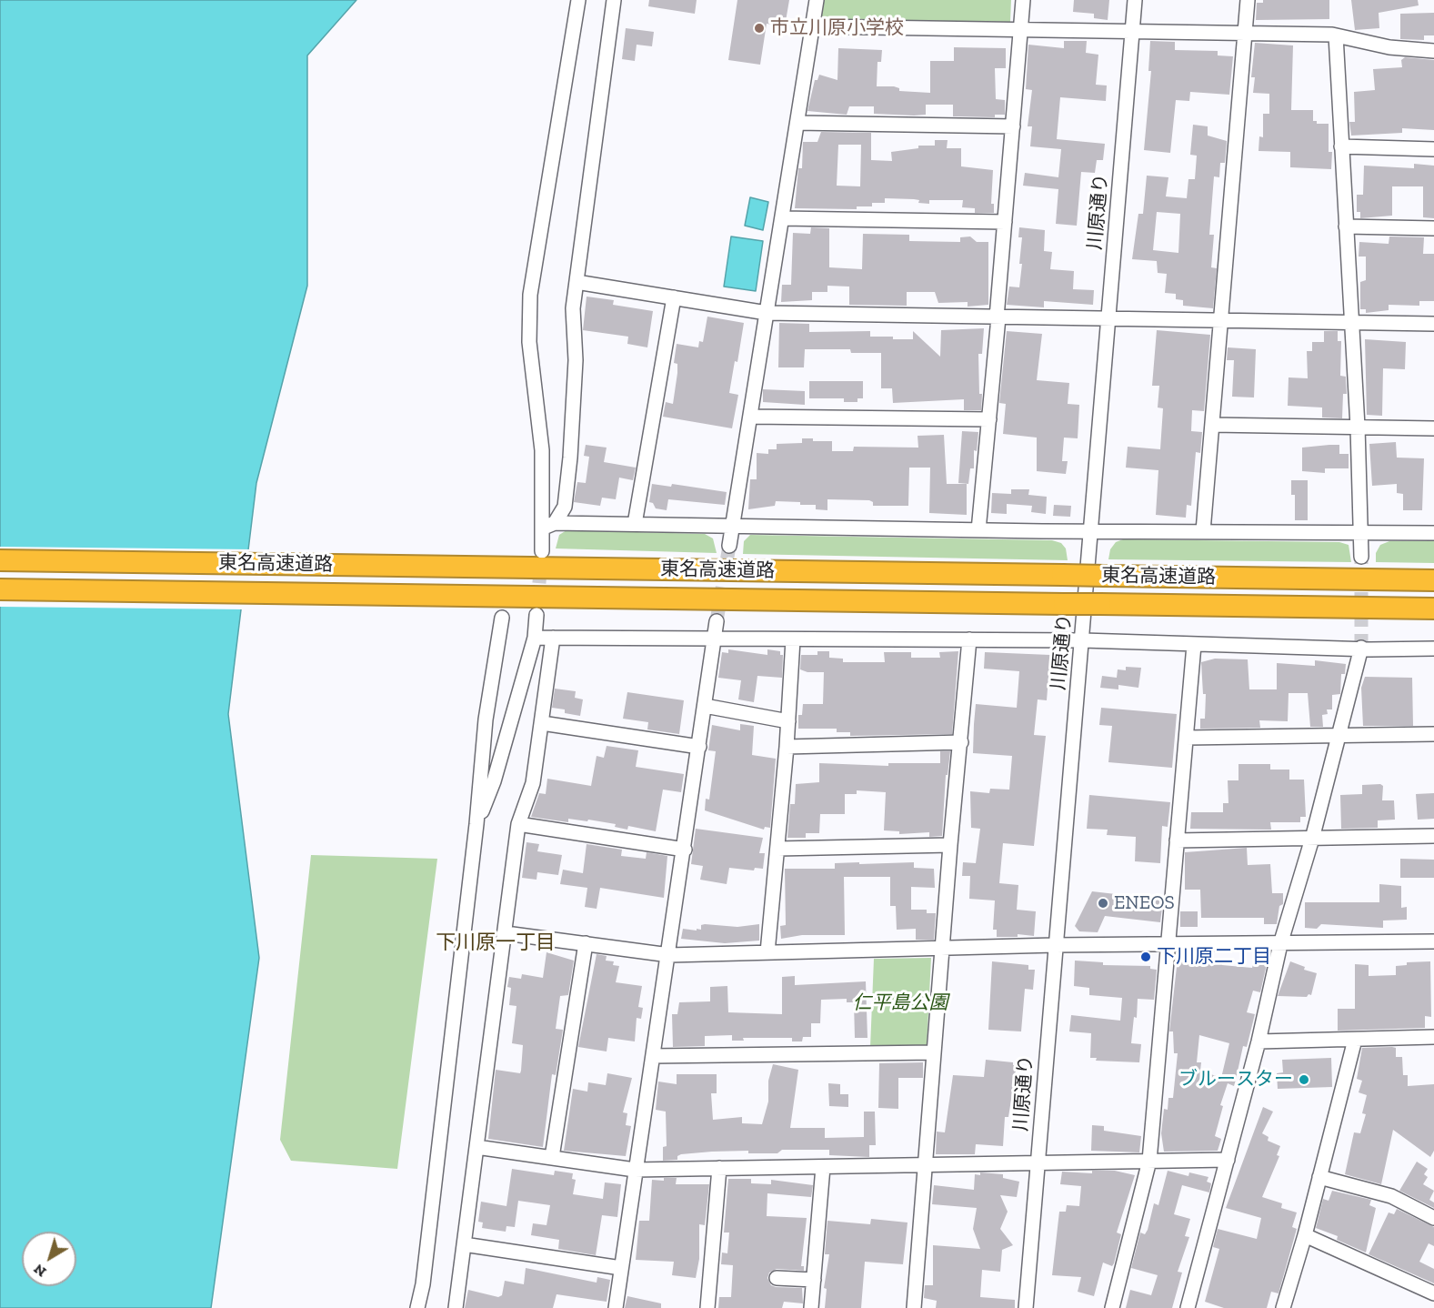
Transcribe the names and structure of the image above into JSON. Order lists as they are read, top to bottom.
{
  "streets": {
    "highway": ["東名高速道路"],
    "street": ["川原通り"]
  },
  "districts": ["下川原一丁目"],
  "parks": ["仁平島公園"],
  "places": [
    "市立川原小学校",
    "ENEOS",
    "下川原二丁目",
    "ブルースター"
  ],
  "north": "bottom left"
}
